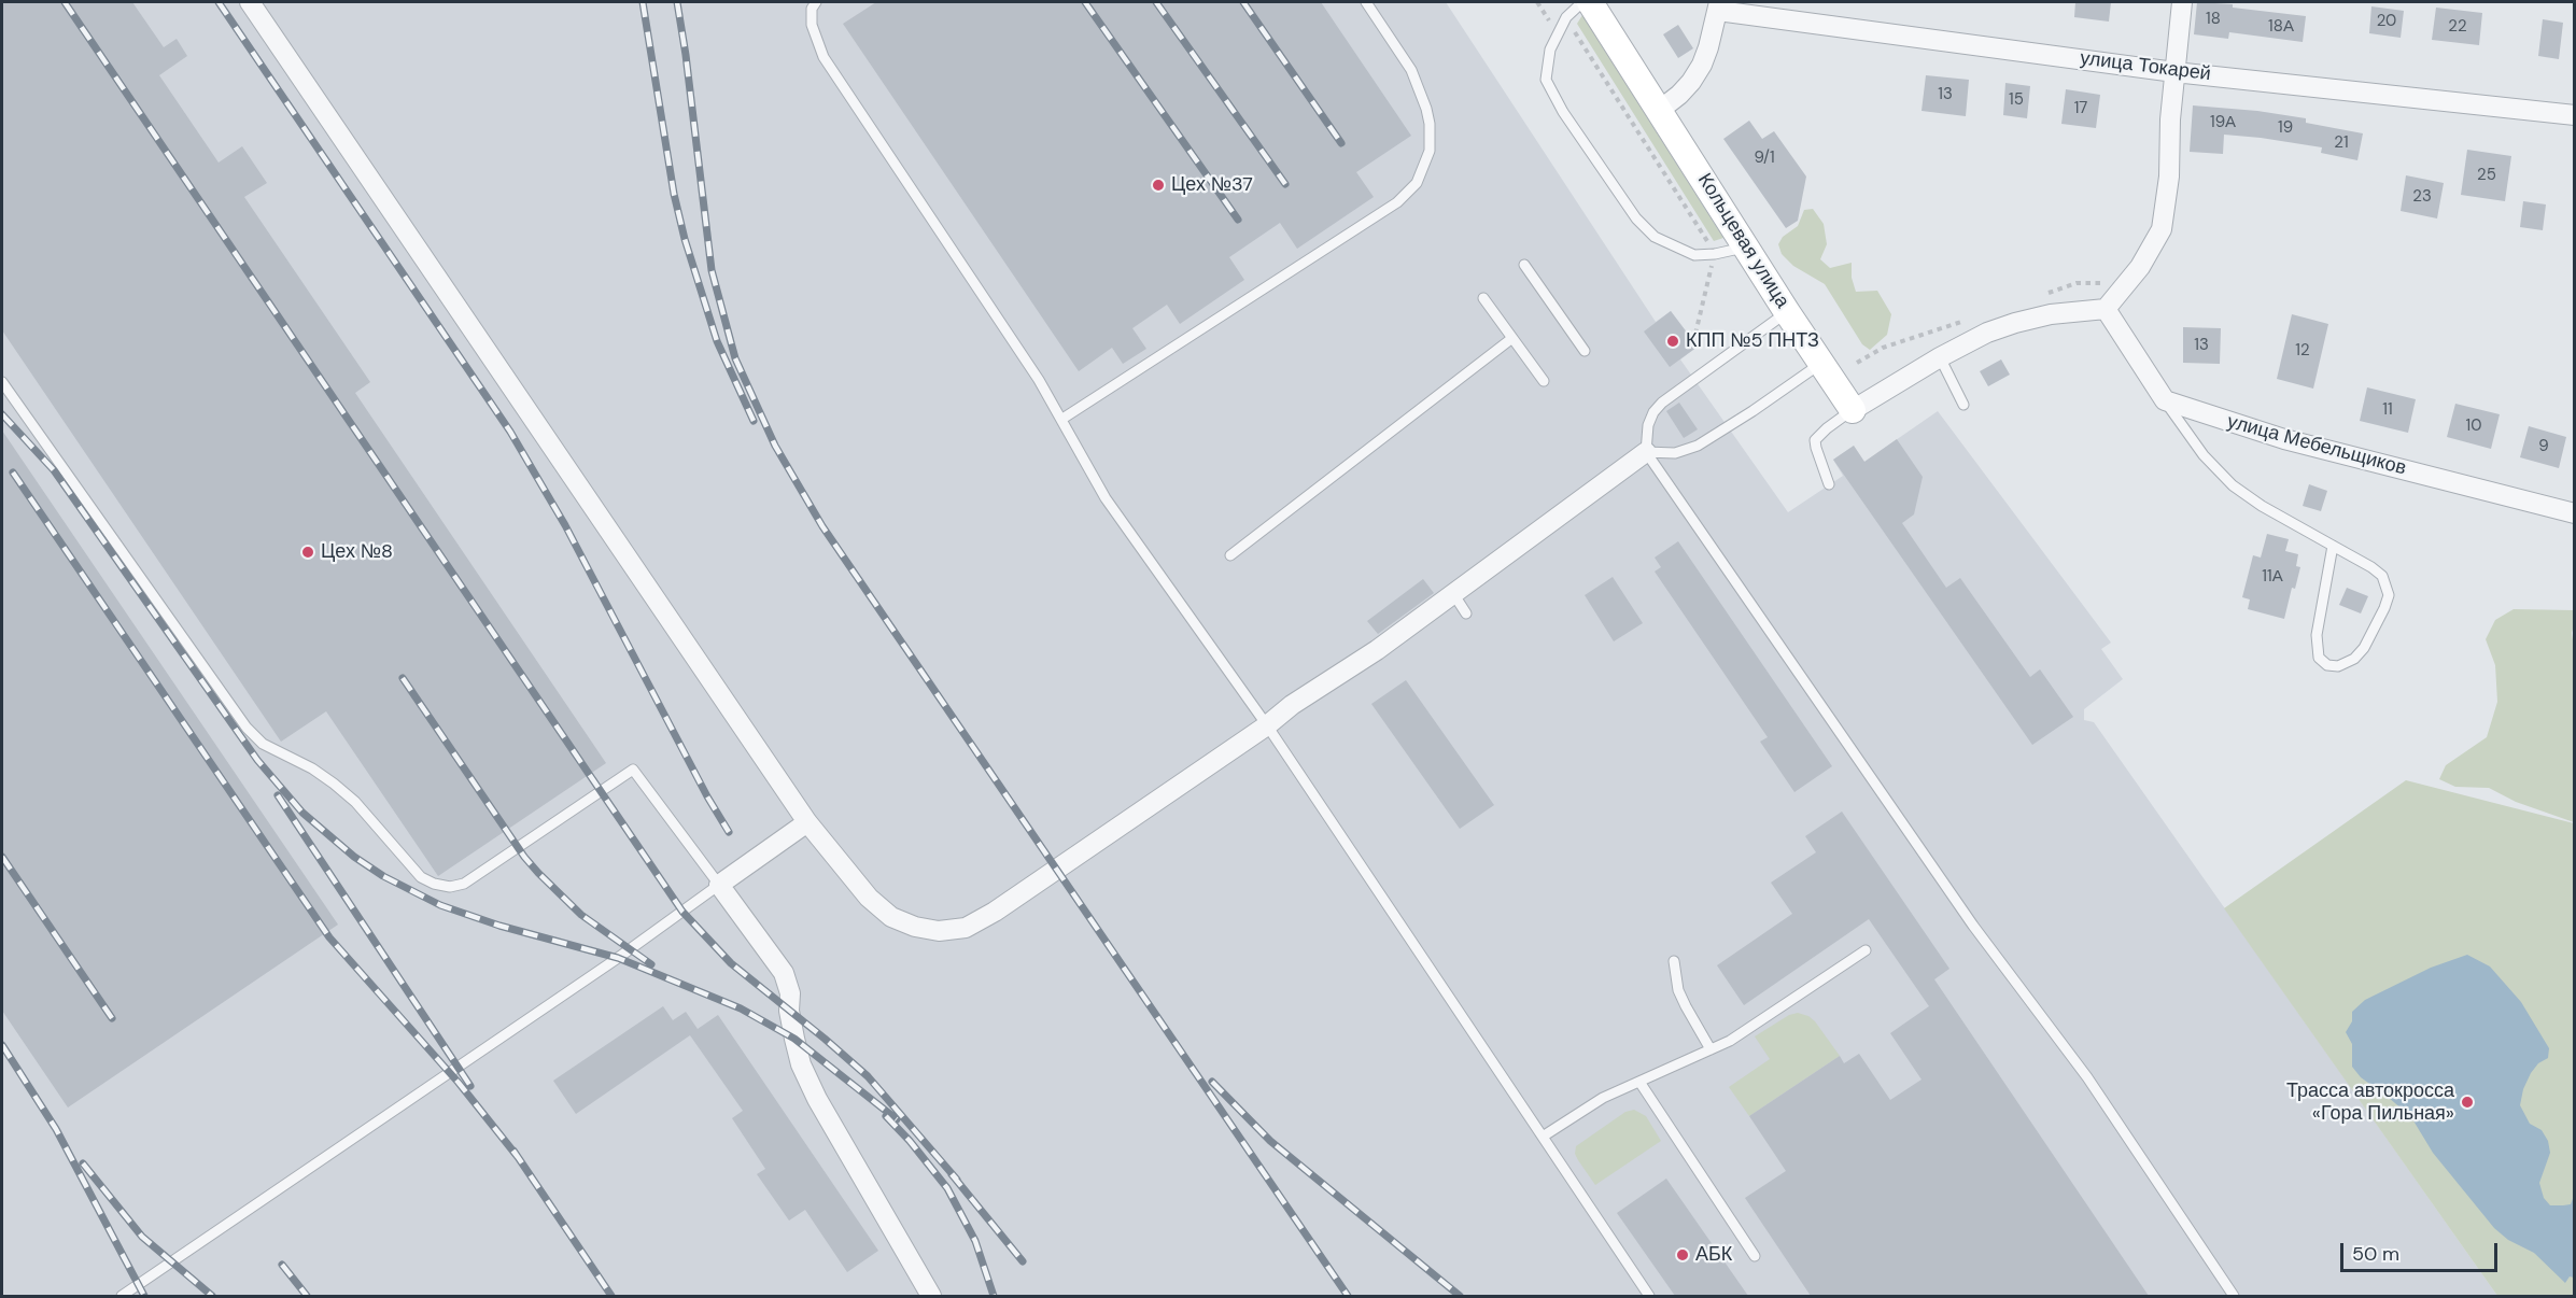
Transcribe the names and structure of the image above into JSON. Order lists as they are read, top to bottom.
{
  "streets": {
    "street": ["улица Токарей", "Кольцевая улица", "улица Мебельщиков"]
  },
  "places": [
    "Цех №37",
    "КПП №5 ПНТЗ",
    "Цех №8",
    "Трасса автокросса «Гора Пильная»",
    "АБК"
  ],
  "house_numbers": [
    "18",
    "20",
    "18А",
    "22",
    "13",
    "15",
    "17",
    "19А",
    "19",
    "21",
    "9/1",
    "25",
    "23",
    "13",
    "12",
    "11",
    "10",
    "9",
    "11А"
  ],
  "scale_bar": "50 m"
}
